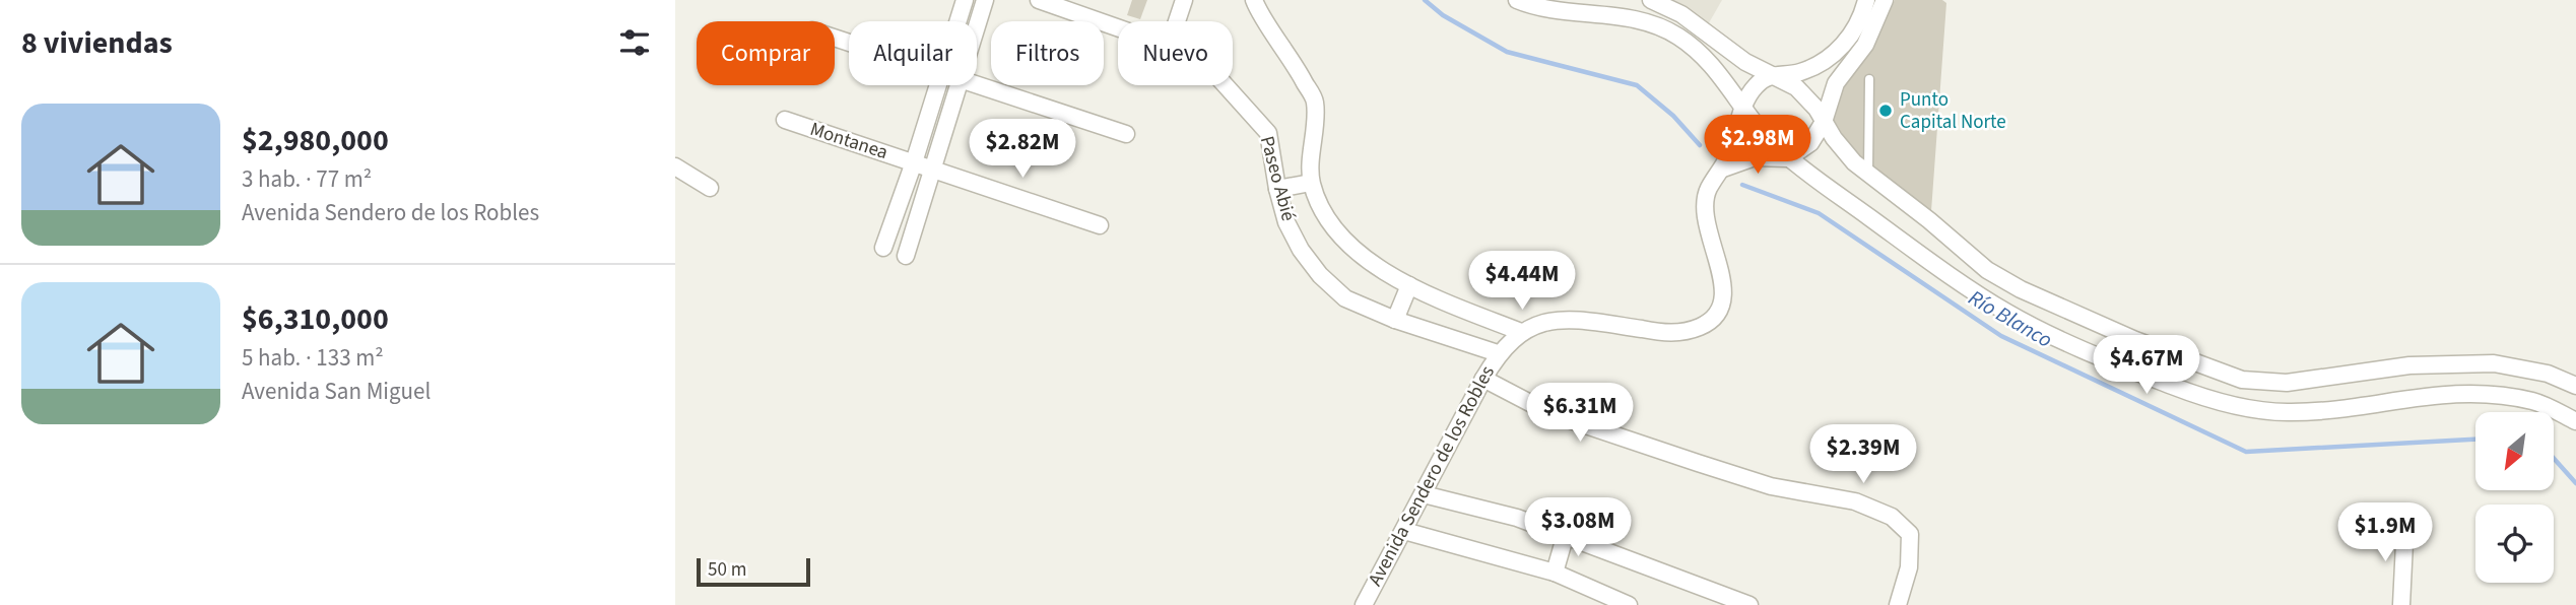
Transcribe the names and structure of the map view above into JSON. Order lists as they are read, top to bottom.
{
  "streets": {
    "street": ["Montanea", "Paseo Abié", "Avenida Sendero de los Robles"]
  },
  "crossings": [
    ["Paseo Abié", "Avenida Sendero de los Robles"]
  ],
  "water": ["Río Blanco"],
  "places": ["Punto Capital Norte"],
  "scale_bar": "50 m",
  "north": "bottom left",
  "page": {
    "heading": "8 viviendas",
    "chip": [
      "Comprar",
      "Alquilar",
      "Filtros",
      "Nuevo"
    ],
    "list": [
      {
        "name": "$2,980,000",
        "note": "3 hab. · 77 m² · Avenida Sendero de los Robles"
      },
      {
        "name": "$6,310,000",
        "note": "5 hab. · 133 m² · Avenida San Miguel"
      }
    ],
    "price": [
      "$2.98M",
      "$2.82M",
      "$4.44M",
      "$4.67M",
      "$6.31M",
      "$2.39M",
      "$3.08M",
      "$1.9M"
    ],
    "scale": "50 m"
  }
}
